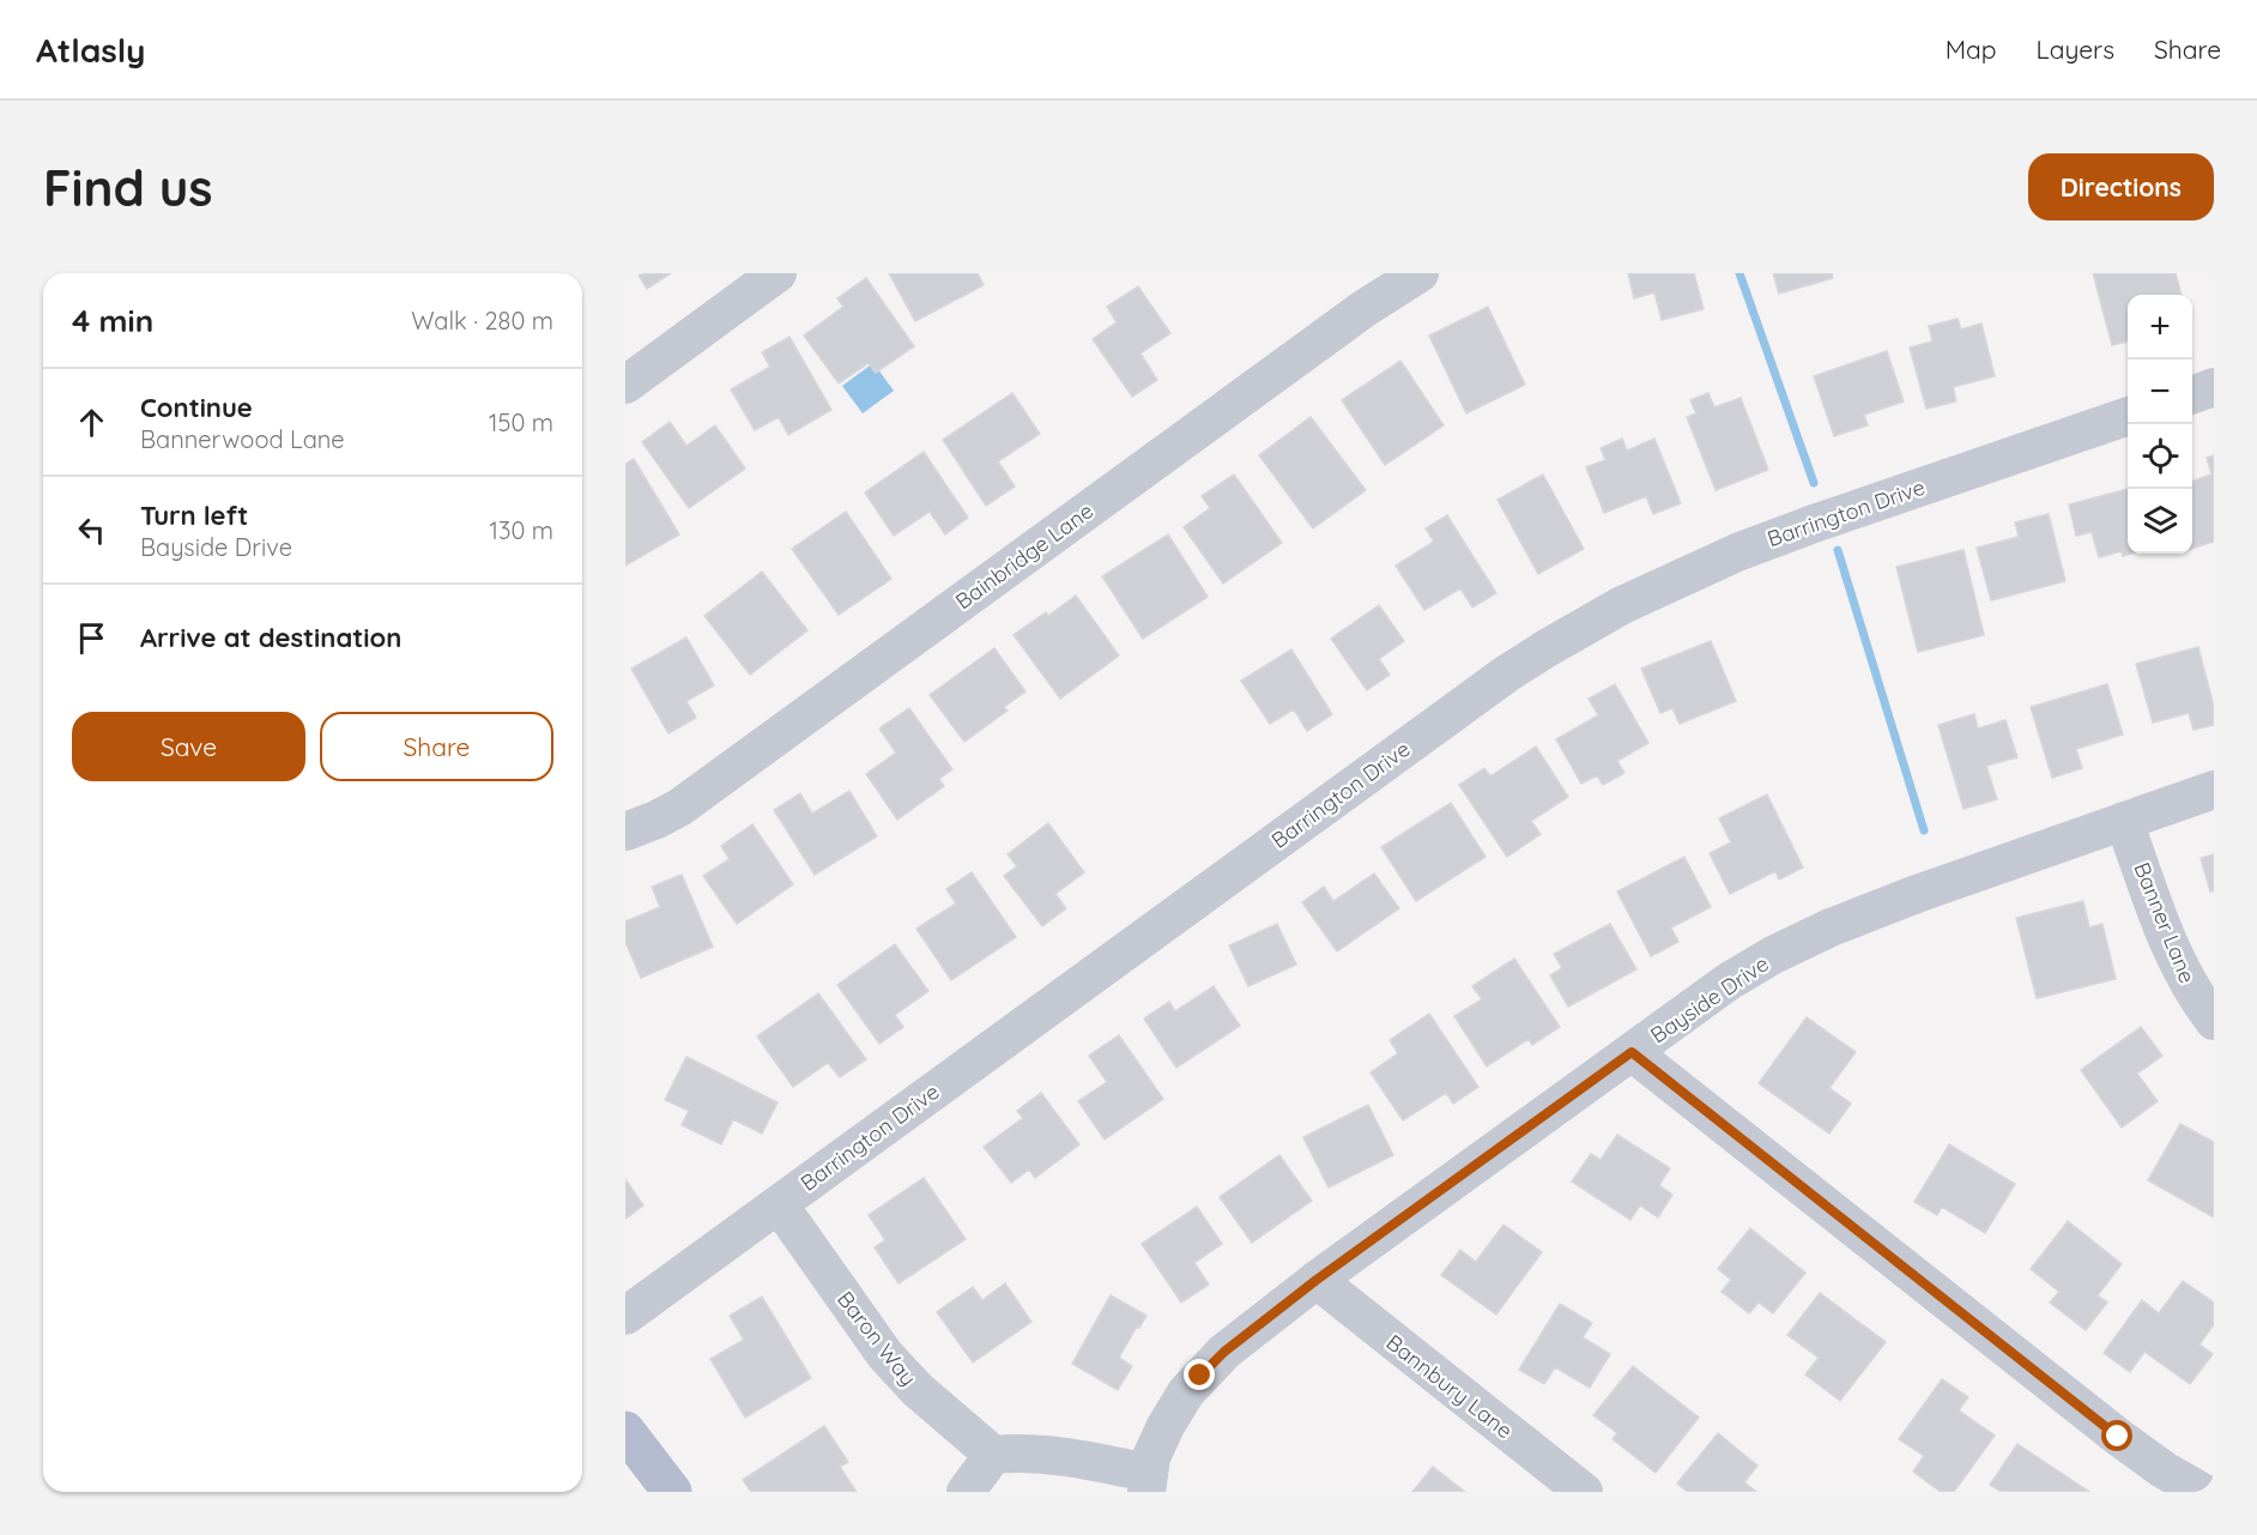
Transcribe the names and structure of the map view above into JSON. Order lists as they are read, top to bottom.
{
  "streets": {
    "street": [
      "Barrington Drive",
      "Bainbridge Lane",
      "Banner Lane",
      "Bayside Drive",
      "Baron Way",
      "Bannbury Lane"
    ]
  },
  "crossings": [
    ["Barrington Drive", "Baron Way"],
    ["Banner Lane", "Bayside Drive"],
    ["Bayside Drive", "Bannbury Lane"]
  ],
  "page": {
    "header": "Atlasly",
    "nav": ["Map", "Layers", "Share"],
    "buttons": [
      "Directions",
      ["Save", "Share"]
    ],
    "title": "Find us",
    "heading": ["4 min", "Walk · 280 m"],
    "map_buttons": ["+", "−"],
    "list": [
      ["Continue", "Bannerwood Lane", "150 m"],
      ["Turn left", "Bayside Drive", "130 m"],
      "Arrive at destination"
    ]
  }
}
